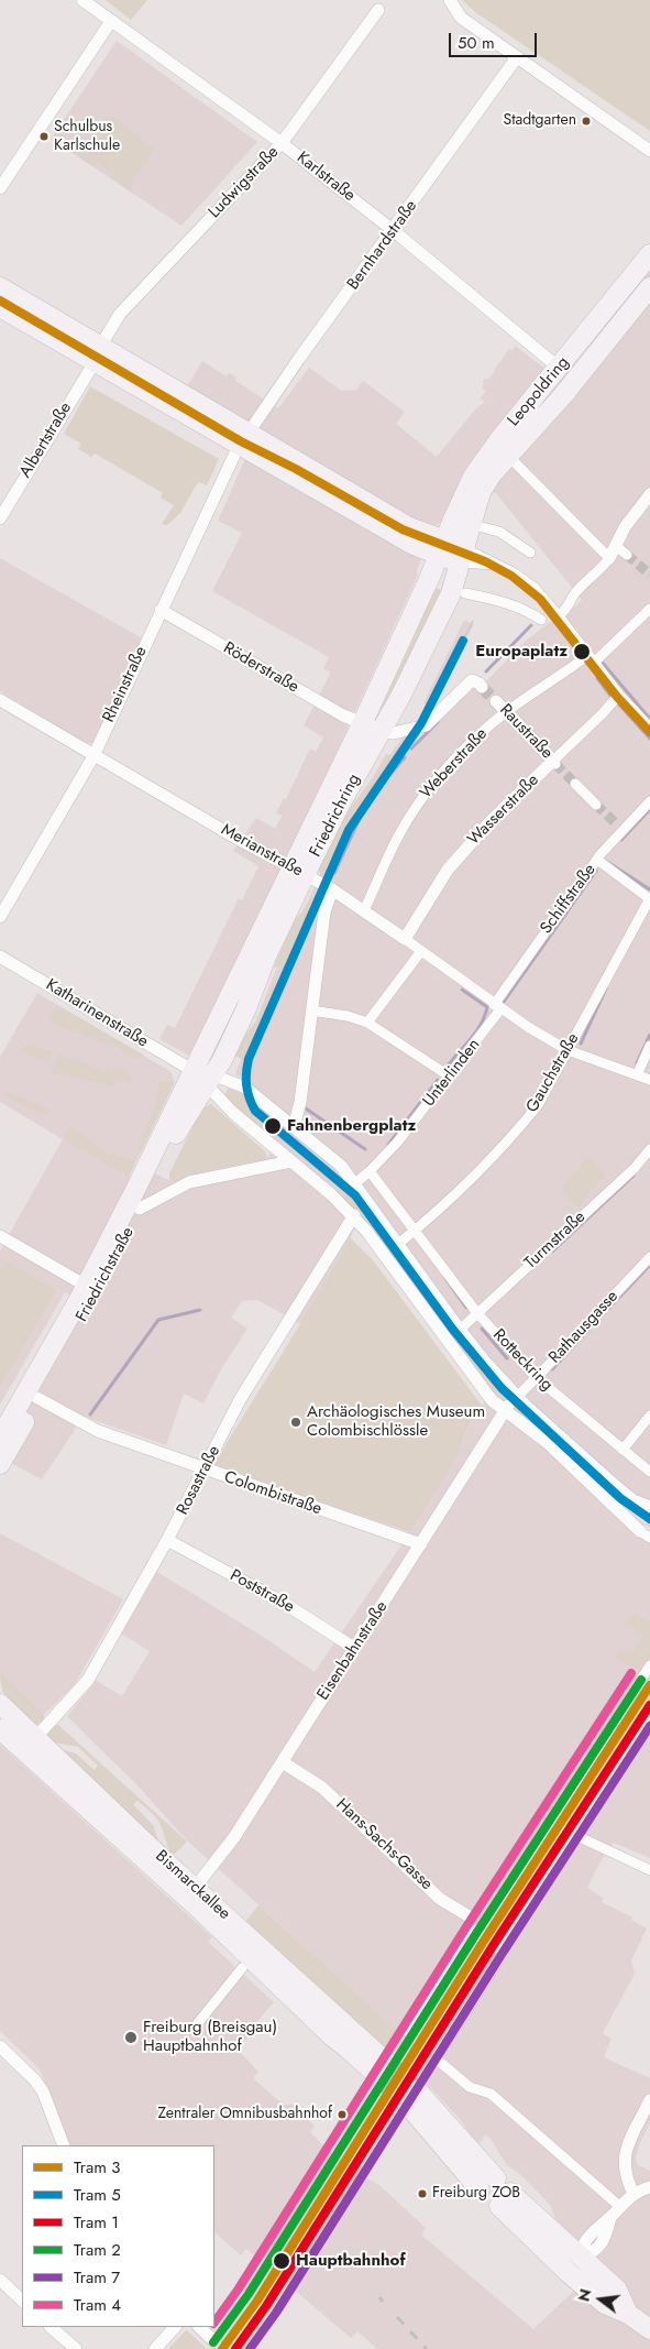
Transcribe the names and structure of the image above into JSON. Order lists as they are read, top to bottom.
{
  "streets": {
    "main road": [
      "Leopoldring",
      "Friedrichring",
      "Friedrichstraße",
      "Bismarckallee"
    ],
    "street": [
      "Karlstraße",
      "Ludwigstraße",
      "Bernhardstraße",
      "Albertstraße",
      "Röderstraße",
      "Rheinstraße",
      "Raustraße",
      "Weberstraße",
      "Wasserstraße",
      "Merianstraße",
      "Schiffstraße",
      "Katharinenstraße",
      "Unterlinden",
      "Gauchstraße",
      "Turmstraße",
      "Rathausgasse",
      "Rotteckring",
      "Rosastraße",
      "Colombistraße",
      "Poststraße",
      "Eisenbahnstraße",
      "Hans-Sachs-Gasse"
    ]
  },
  "crossings": [
    ["Karlstraße", "Ludwigstraße"],
    ["Karlstraße", "Bernhardstraße"],
    ["Karlstraße", "Leopoldring"],
    ["Ludwigstraße", "Albertstraße"],
    ["Bernhardstraße", "Rheinstraße"],
    ["Leopoldring", "Friedrichring"],
    ["Röderstraße", "Rheinstraße"],
    ["Röderstraße", "Friedrichring"],
    ["Rheinstraße", "Merianstraße"],
    ["Raustraße", "Weberstraße"],
    ["Raustraße", "Wasserstraße"],
    ["Weberstraße", "Merianstraße"],
    ["Wasserstraße", "Merianstraße"],
    ["Friedrichring", "Merianstraße"],
    ["Friedrichring", "Katharinenstraße"],
    ["Friedrichring", "Friedrichstraße"],
    ["Merianstraße", "Schiffstraße"],
    ["Merianstraße", "Unterlinden"],
    ["Merianstraße", "Gauchstraße"],
    ["Schiffstraße", "Unterlinden"],
    ["Katharinenstraße", "Friedrichstraße"],
    ["Unterlinden", "Rotteckring"],
    ["Gauchstraße", "Rotteckring"],
    ["Turmstraße", "Rotteckring"],
    ["Friedrichstraße", "Colombistraße"],
    ["Rathausgasse", "Rotteckring"],
    ["Rathausgasse", "Eisenbahnstraße"],
    ["Rotteckring", "Eisenbahnstraße"],
    ["Rosastraße", "Colombistraße"],
    ["Rosastraße", "Poststraße"],
    ["Rosastraße", "Bismarckallee"],
    ["Colombistraße", "Eisenbahnstraße"],
    ["Poststraße", "Eisenbahnstraße"],
    ["Eisenbahnstraße", "Hans-Sachs-Gasse"],
    ["Eisenbahnstraße", "Bismarckallee"]
  ],
  "places": [
    "Stadtgarten",
    "Schulbus Karlschule",
    "Europaplatz",
    "Fahnenbergplatz",
    "Archäologisches Museum Colombischlössle",
    "Freiburg (Breisgau) Hauptbahnhof",
    "Zentraler Omnibusbahnhof",
    "Freiburg ZOB",
    "Hauptbahnhof"
  ],
  "lines": [
    "tram line 3",
    "tram line 5",
    "tram line 4",
    "tram line 2",
    "tram line 1",
    "tram line 7"
  ],
  "legend": [
    "Tram 3",
    "Tram 5",
    "Tram 1",
    "Tram 2",
    "Tram 7",
    "Tram 4"
  ],
  "scale_bar": "50 m",
  "north": "left"
}
